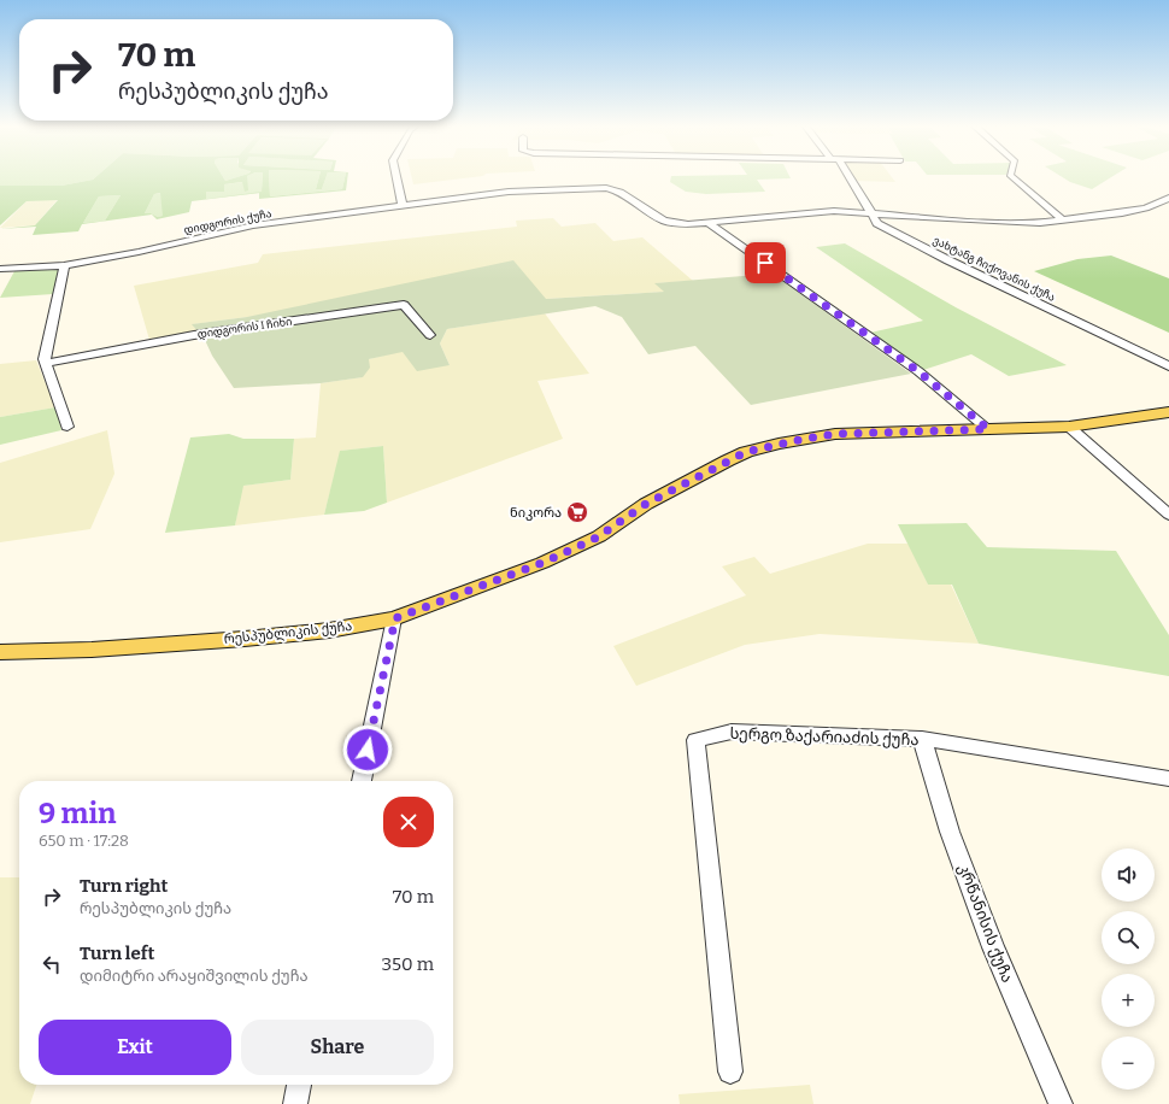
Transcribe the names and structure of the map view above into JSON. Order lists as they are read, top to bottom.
{
  "streets": {
    "main road": ["რესპუბლიკის ქუჩა"],
    "street": [
      "დიდგორის ქუჩა",
      "ვახტანგ ჩიქოვანის ქუჩა",
      "დიდგორის I ჩიხი",
      "სერგო ზაქარიაძის ქუჩა",
      "კრწანისის ქუჩა"
    ]
  },
  "crossings": [
    ["დიდგორის ქუჩა", "ვახტანგ ჩიქოვანის ქუჩა"],
    ["სერგო ზაქარიაძის ქუჩა", "კრწანისის ქუჩა"]
  ],
  "places": {
    "supermarket": ["ნიკორა"]
  },
  "page": {
    "turn": ["70 m", "რესპუბლიკის ქუჩა"],
    "heading": ["9 min", "650 m · 17:28"],
    "map_buttons": ["+", "−"],
    "list": [
      {
        "name": "Turn right",
        "note": "რესპუბლიკის ქუჩა",
        "value": "70 m"
      },
      {
        "name": "Turn left",
        "note": "დიმიტრი არაყიშვილის ქუჩა",
        "value": "350 m"
      }
    ],
    "buttons": ["Exit", "Share"]
  }
}
